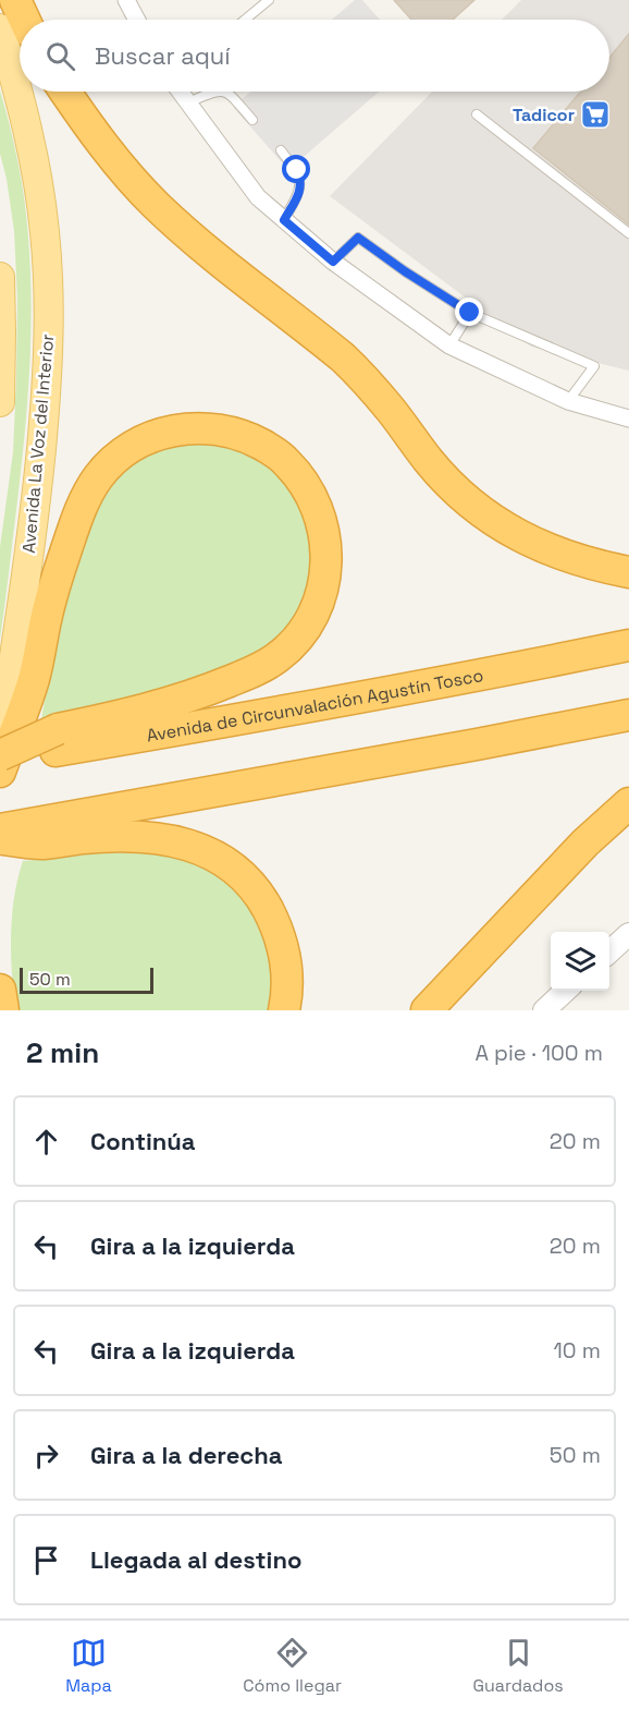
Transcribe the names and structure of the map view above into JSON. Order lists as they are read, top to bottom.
{
  "streets": {
    "highway": ["Avenida de Circunvalación Agustín Tosco"],
    "main road": ["Avenida La Voz del Interior"]
  },
  "places": {
    "supermarket": ["Tadicor"]
  },
  "scale_bar": "50 m",
  "page": {
    "search": "Buscar aquí",
    "scale": "50 m",
    "heading": ["2 min", "A pie · 100 m"],
    "list": [
      ["Continúa", "20 m"],
      ["Gira a la izquierda", "20 m"],
      ["Gira a la izquierda", "10 m"],
      ["Gira a la derecha", "50 m"],
      "Llegada al destino"
    ],
    "nav": ["Mapa", "Cómo llegar", "Guardados"]
  }
}
